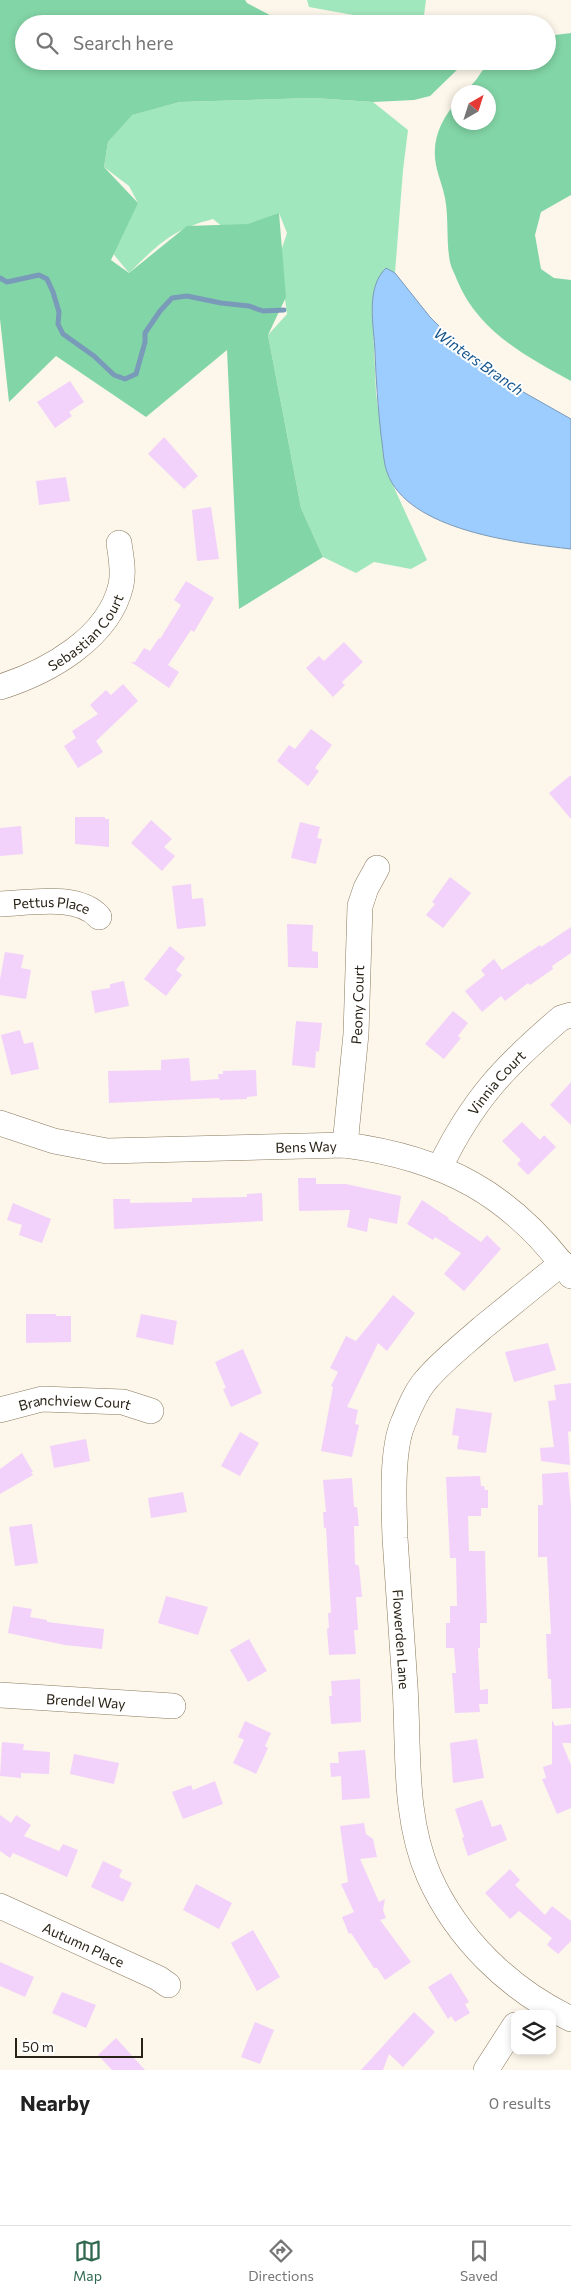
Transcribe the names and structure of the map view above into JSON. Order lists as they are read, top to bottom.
{
  "streets": {
    "street": [
      "Sebastian Court",
      "Pettus Place",
      "Peony Court",
      "Vinnia Court",
      "Bens Way",
      "Branchview Court",
      "Flowerden Lane",
      "Brendel Way",
      "Autumn Place"
    ]
  },
  "crossings": [
    ["Peony Court", "Bens Way"],
    ["Vinnia Court", "Bens Way"],
    ["Bens Way", "Flowerden Lane"]
  ],
  "water": ["Winters Branch"],
  "scale_bar": "50 m",
  "north": "top right",
  "page": {
    "search": "Search here",
    "scale": "50 m",
    "heading": ["Nearby", "0 results"],
    "nav": ["Map", "Directions", "Saved"]
  }
}
